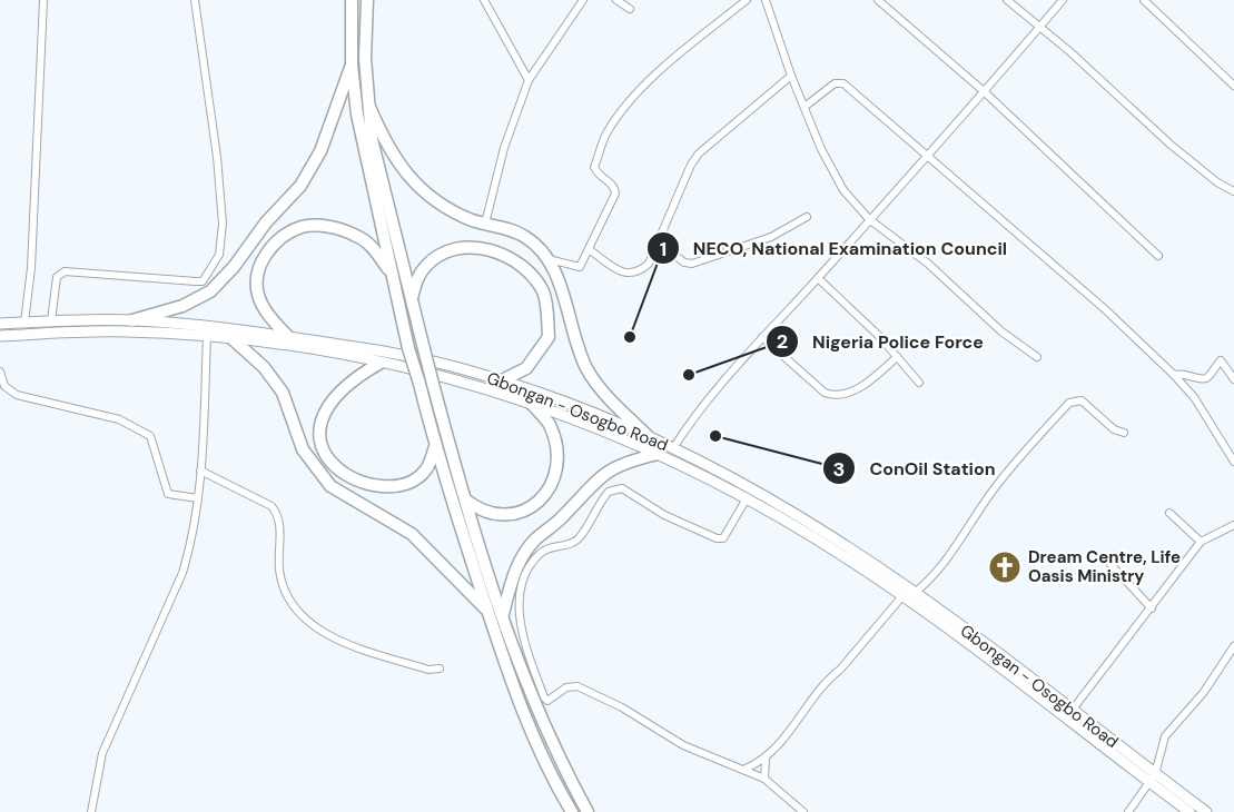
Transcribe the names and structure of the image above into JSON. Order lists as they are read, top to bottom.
{
  "streets": {
    "main road": ["Gbongan - Osogbo Road"]
  },
  "places": {
    "other": ["NECO, National Examination Council", "Nigeria Police Force", "ConOil Station"],
    "church": ["Dream Centre, Life Oasis Ministry"]
  }
}
